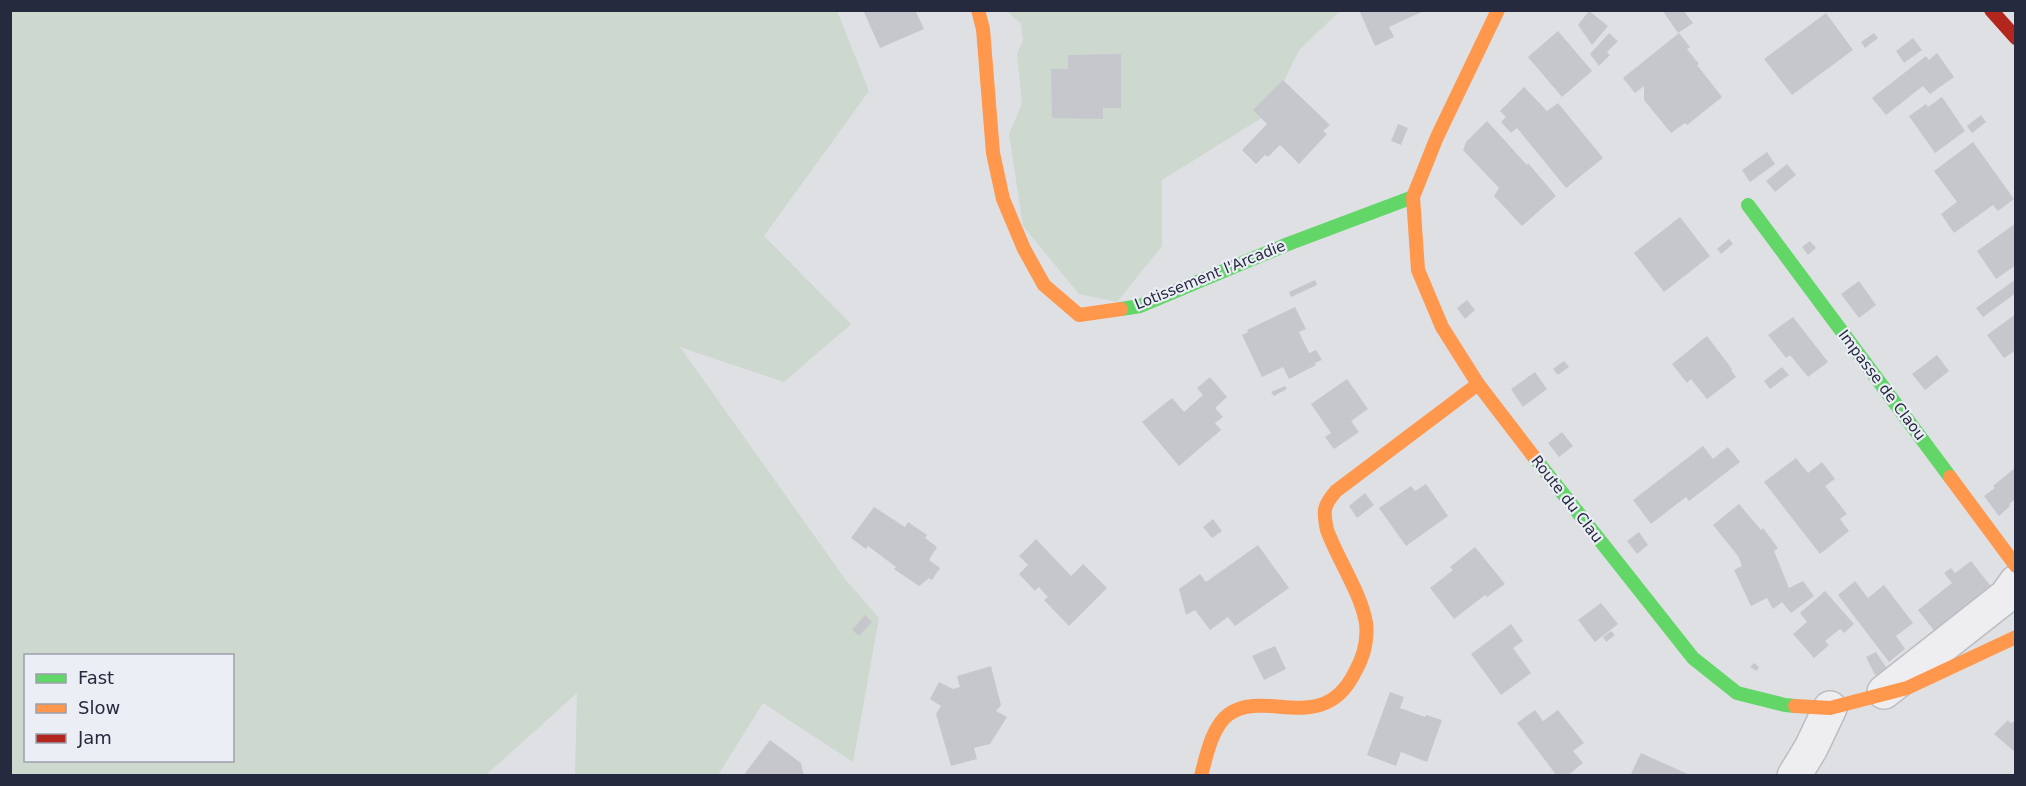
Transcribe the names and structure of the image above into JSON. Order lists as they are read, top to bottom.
{
  "streets": {
    "street": ["Lotissement l'Arcadie", "Impasse de Claou", "Route du Clau"]
  },
  "crossings": [
    ["Lotissement l'Arcadie", "Route du Clau"]
  ],
  "legend": ["Fast", "Slow", "Jam"]
}
